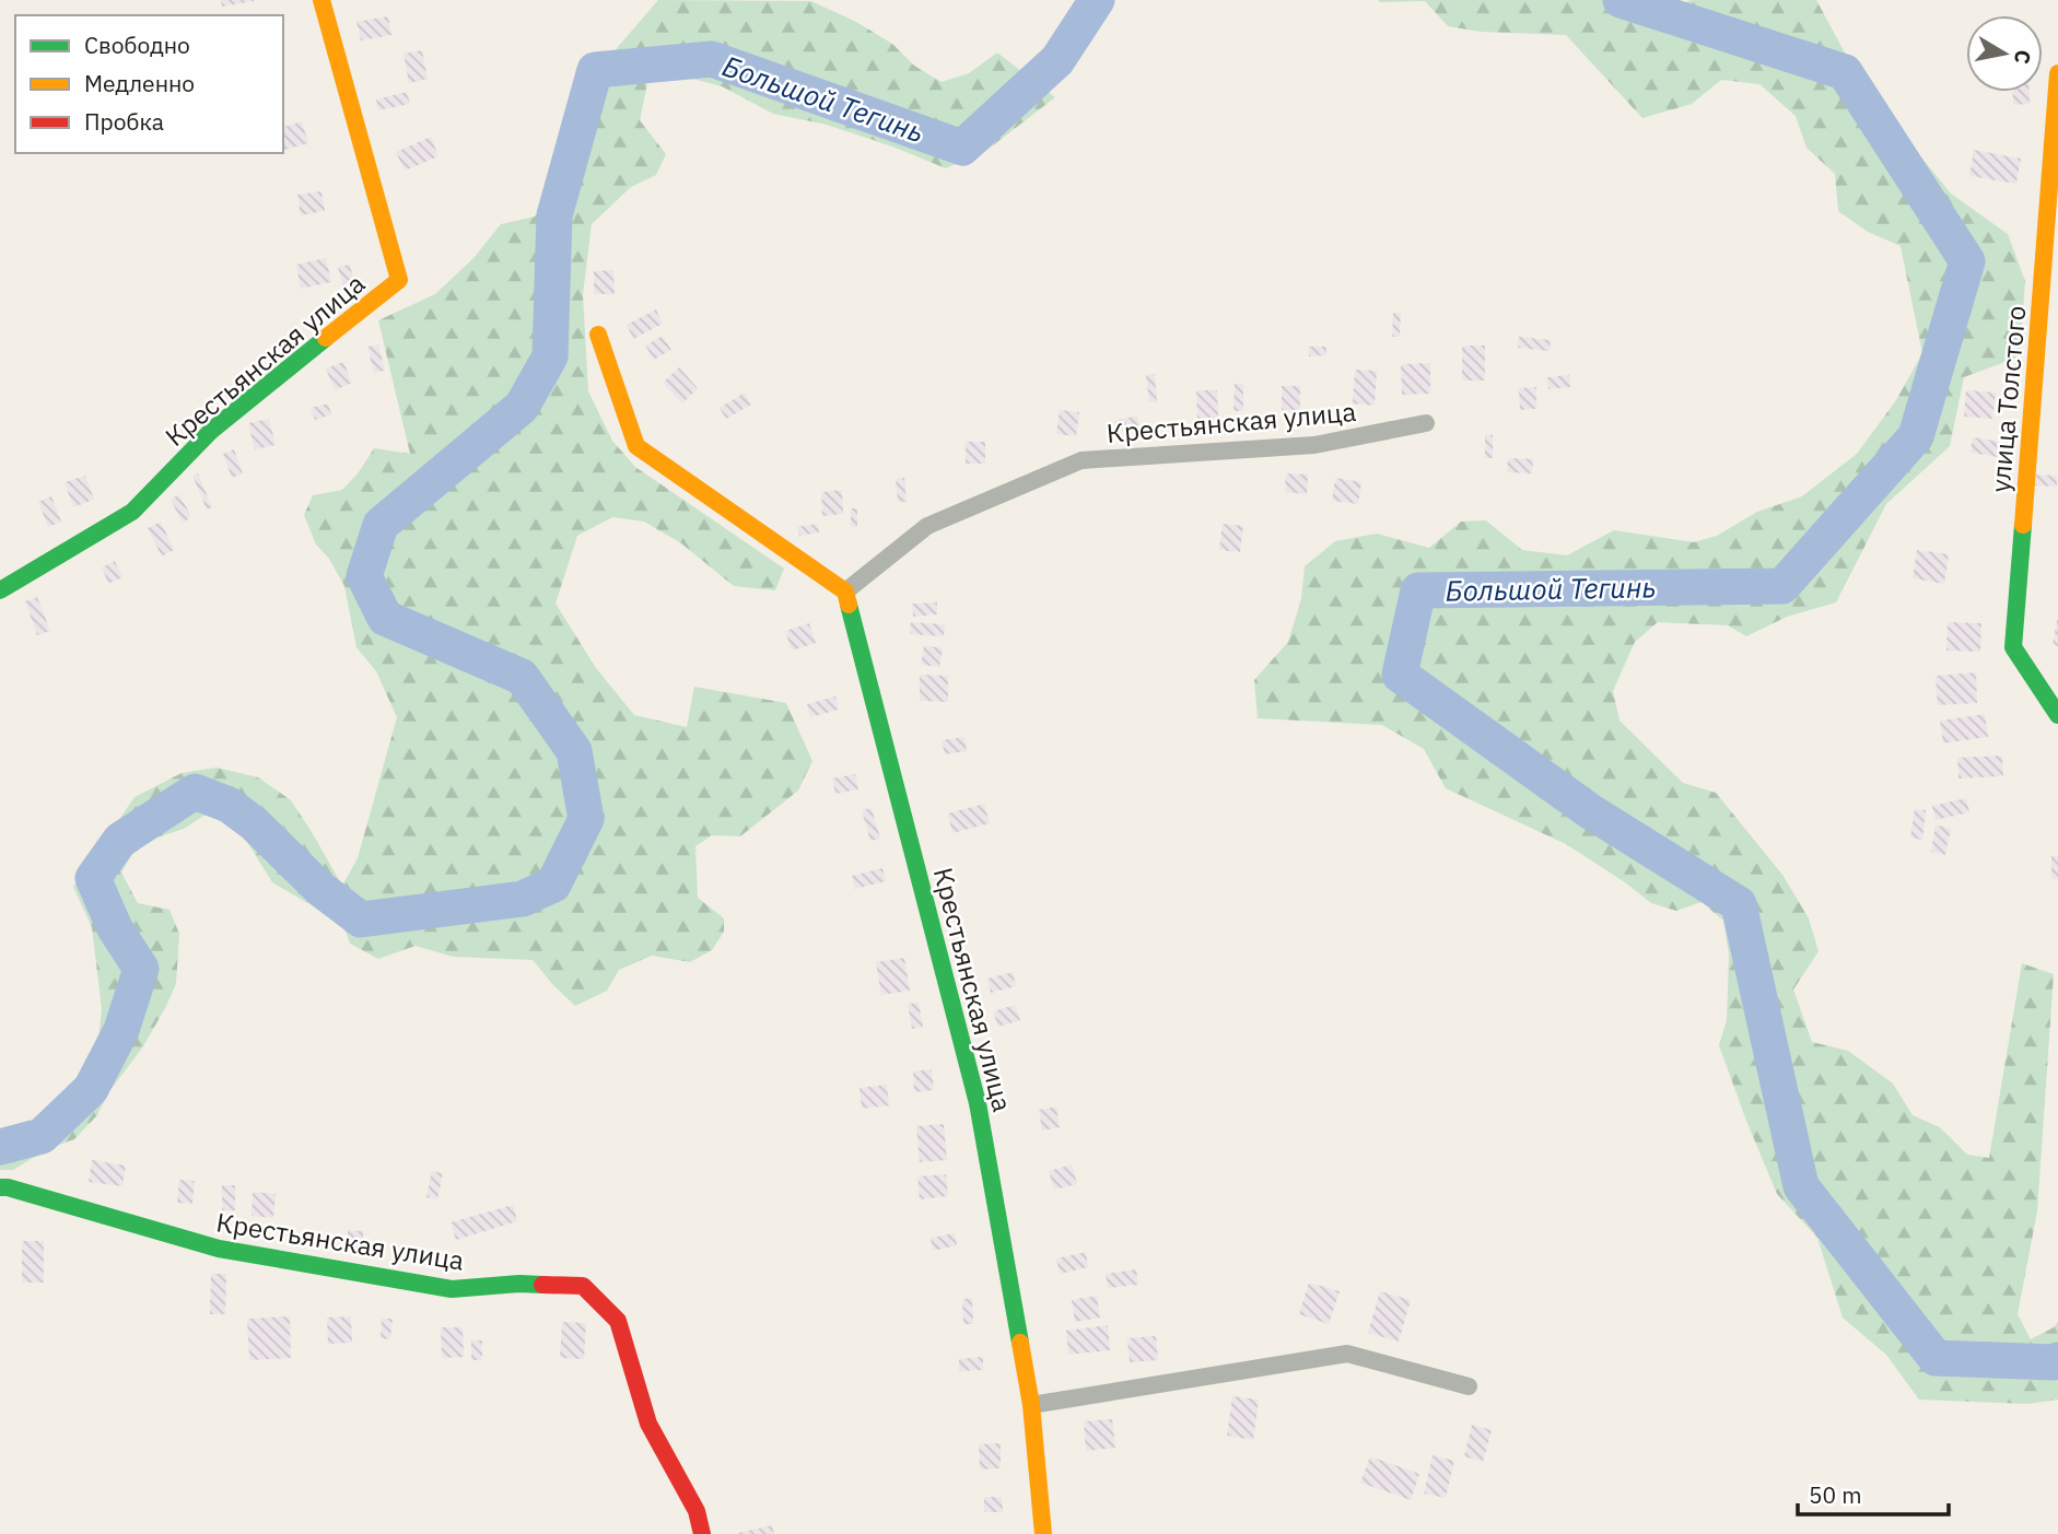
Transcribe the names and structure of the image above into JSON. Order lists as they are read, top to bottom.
{
  "streets": {
    "street": ["Крестьянская улица", "улица Толстого"]
  },
  "water": ["Большой Тегинь"],
  "legend": ["Свободно", "Медленно", "Пробка"],
  "scale_bar": "50 m",
  "north": "right"
}
